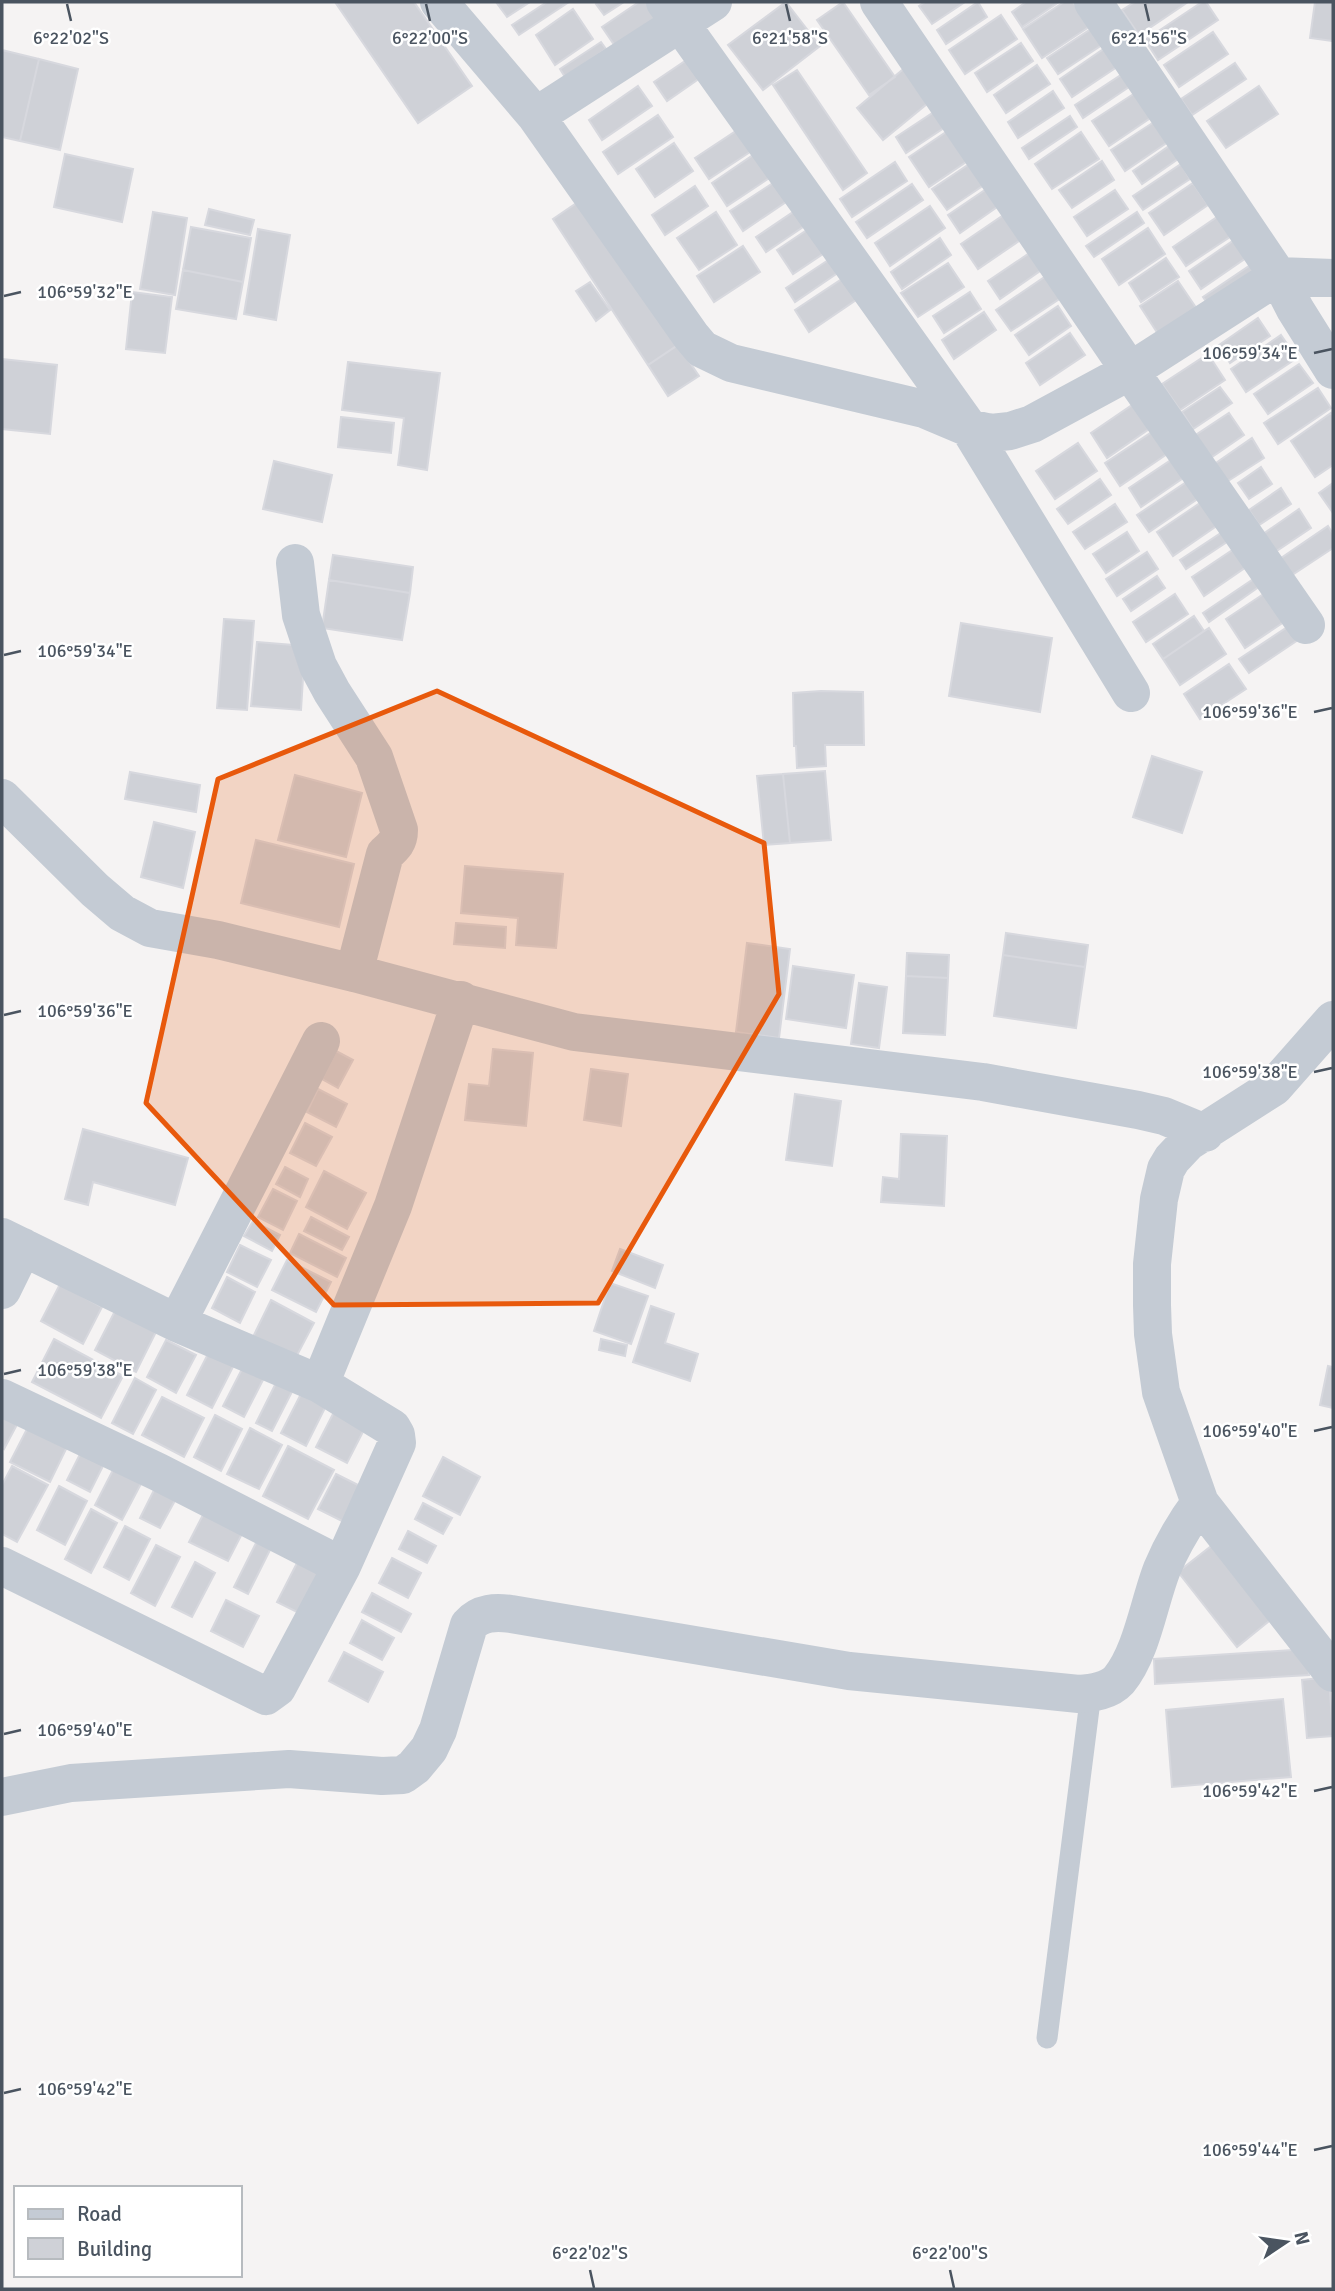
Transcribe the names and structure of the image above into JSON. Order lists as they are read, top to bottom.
{
  "legend": ["Road", "Building"],
  "north": "right",
  "coordinates": [
    "6°22'02\"S",
    "6°22'00\"S",
    "6°21'58\"S",
    "6°21'56\"S",
    "106°59'32\"E",
    "106°59'34\"E",
    "106°59'36\"E",
    "106°59'38\"E",
    "106°59'40\"E",
    "106°59'42\"E",
    "106°59'44\"E"
  ]
}
